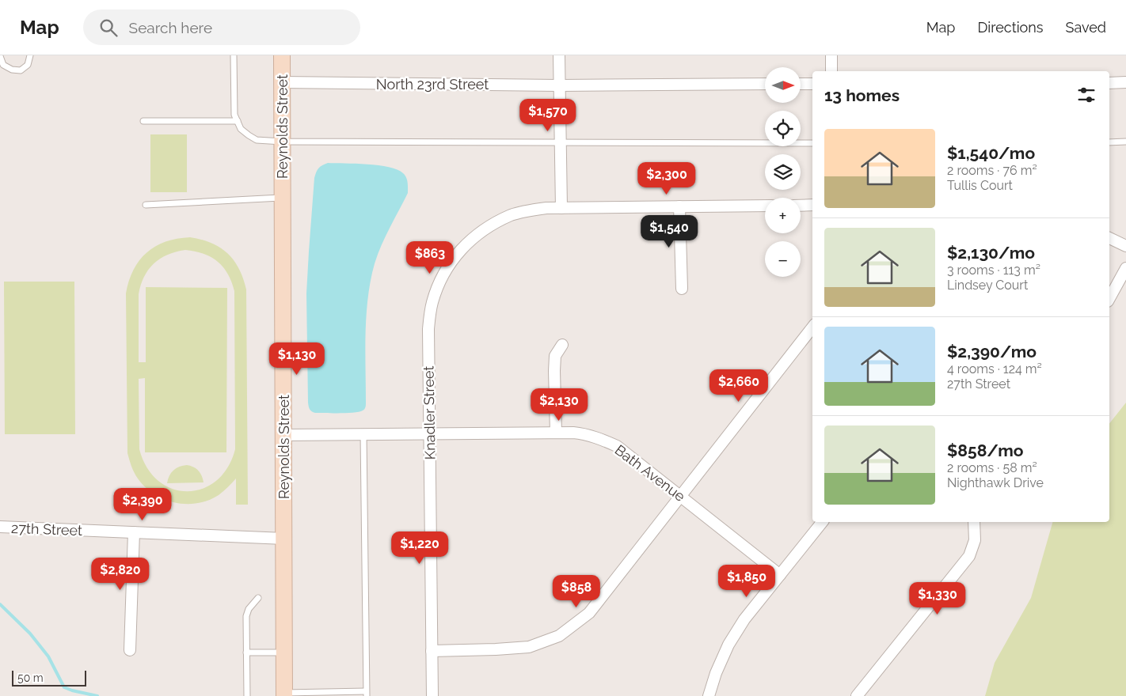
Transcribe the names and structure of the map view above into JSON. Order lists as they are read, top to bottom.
{
  "streets": {
    "main road": ["Reynolds Street"],
    "street": [
      "North 23rd Street",
      "Knadler Street",
      "Bath Avenue",
      "27th Street"
    ]
  },
  "crossings": [
    ["North 23rd Street", "Reynolds Street"],
    ["Reynolds Street", "Bath Avenue"],
    ["Reynolds Street", "27th Street"],
    ["Knadler Street", "Bath Avenue"]
  ],
  "scale_bar": "50 m",
  "north": "right",
  "page": {
    "header": "Map",
    "search": "Search here",
    "nav": ["Map", "Directions", "Saved"],
    "map_buttons": ["+", "−"],
    "heading": "13 homes",
    "price": [
      "$1,570",
      "$2,300",
      "$1,540",
      "$863",
      "$1,130",
      "$2,660",
      "$2,130",
      "$2,390",
      "$1,220",
      "$2,820",
      "$1,850",
      "$858",
      "$1,330"
    ],
    "list": [
      {
        "name": "$1,540/mo",
        "note": "2 rooms · 76 m² · Tullis Court"
      },
      {
        "name": "$2,130/mo",
        "note": "3 rooms · 113 m² · Lindsey Court"
      },
      {
        "name": "$2,390/mo",
        "note": "4 rooms · 124 m² · 27th Street"
      },
      {
        "name": "$858/mo",
        "note": "2 rooms · 58 m² · Nighthawk Drive"
      }
    ],
    "scale": "50 m"
  }
}
